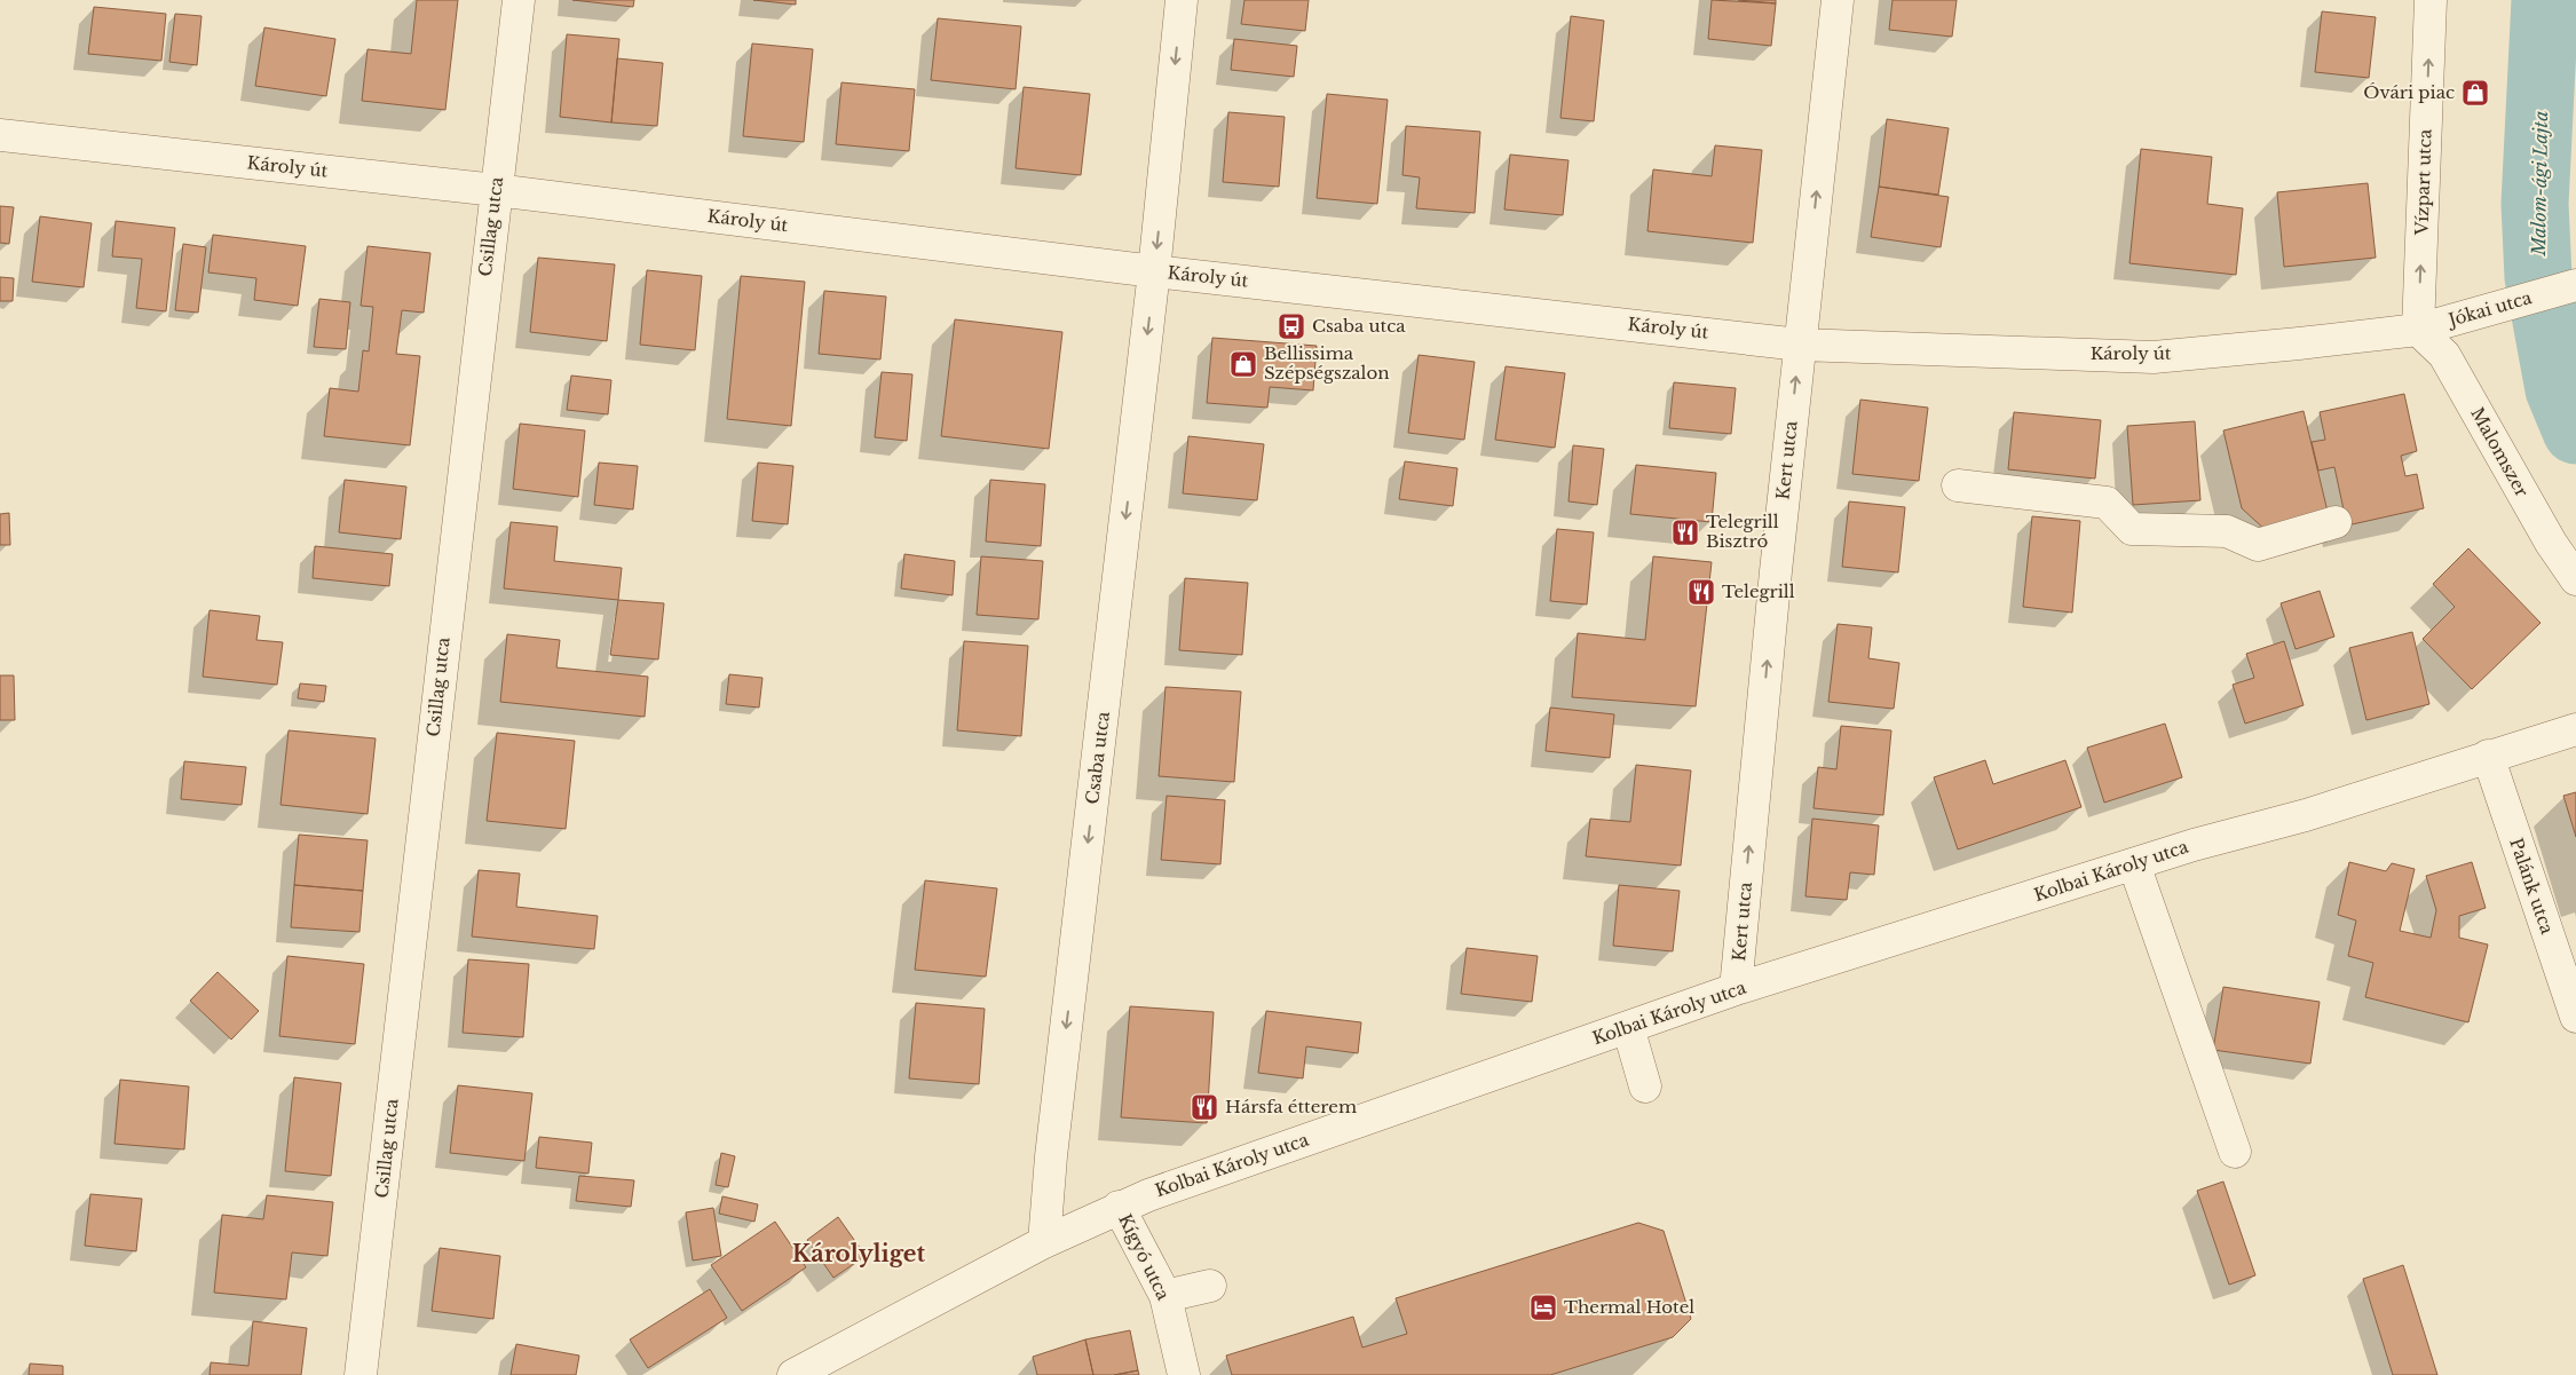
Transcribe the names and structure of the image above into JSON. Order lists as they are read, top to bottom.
{
  "streets": {
    "street": [
      "Károly út",
      "Vízpart utca",
      "Csillag utca",
      "Jókai utca",
      "Malomszer",
      "Kert utca",
      "Csaba utca",
      "Kolbai Károly utca",
      "Palánk utca",
      "Kígyó utca"
    ]
  },
  "crossings": [
    ["Károly út", "Vízpart utca"],
    ["Károly út", "Csillag utca"],
    ["Károly út", "Jókai utca"],
    ["Károly út", "Malomszer"],
    ["Károly út", "Kert utca"],
    ["Károly út", "Csaba utca"],
    ["Vízpart utca", "Jókai utca"],
    ["Vízpart utca", "Malomszer"],
    ["Jókai utca", "Malomszer"],
    ["Kert utca", "Kolbai Károly utca"],
    ["Csaba utca", "Kolbai Károly utca"],
    ["Kolbai Károly utca", "Palánk utca"],
    ["Kolbai Károly utca", "Kígyó utca"]
  ],
  "one_way": ["Vízpart utca", "Kert utca", "Csaba utca"],
  "districts": ["Károlyliget"],
  "water": ["Malom-ági Lajta"],
  "places": {
    "shop": ["Óvári piac", "Bellissima Szépségszalon"],
    "bus stop": ["Csaba utca"],
    "restaurant": ["Telegrill Bisztró", "Telegrill", "Hársfa étterem"],
    "hotel": ["Thermal Hotel"]
  }
}
